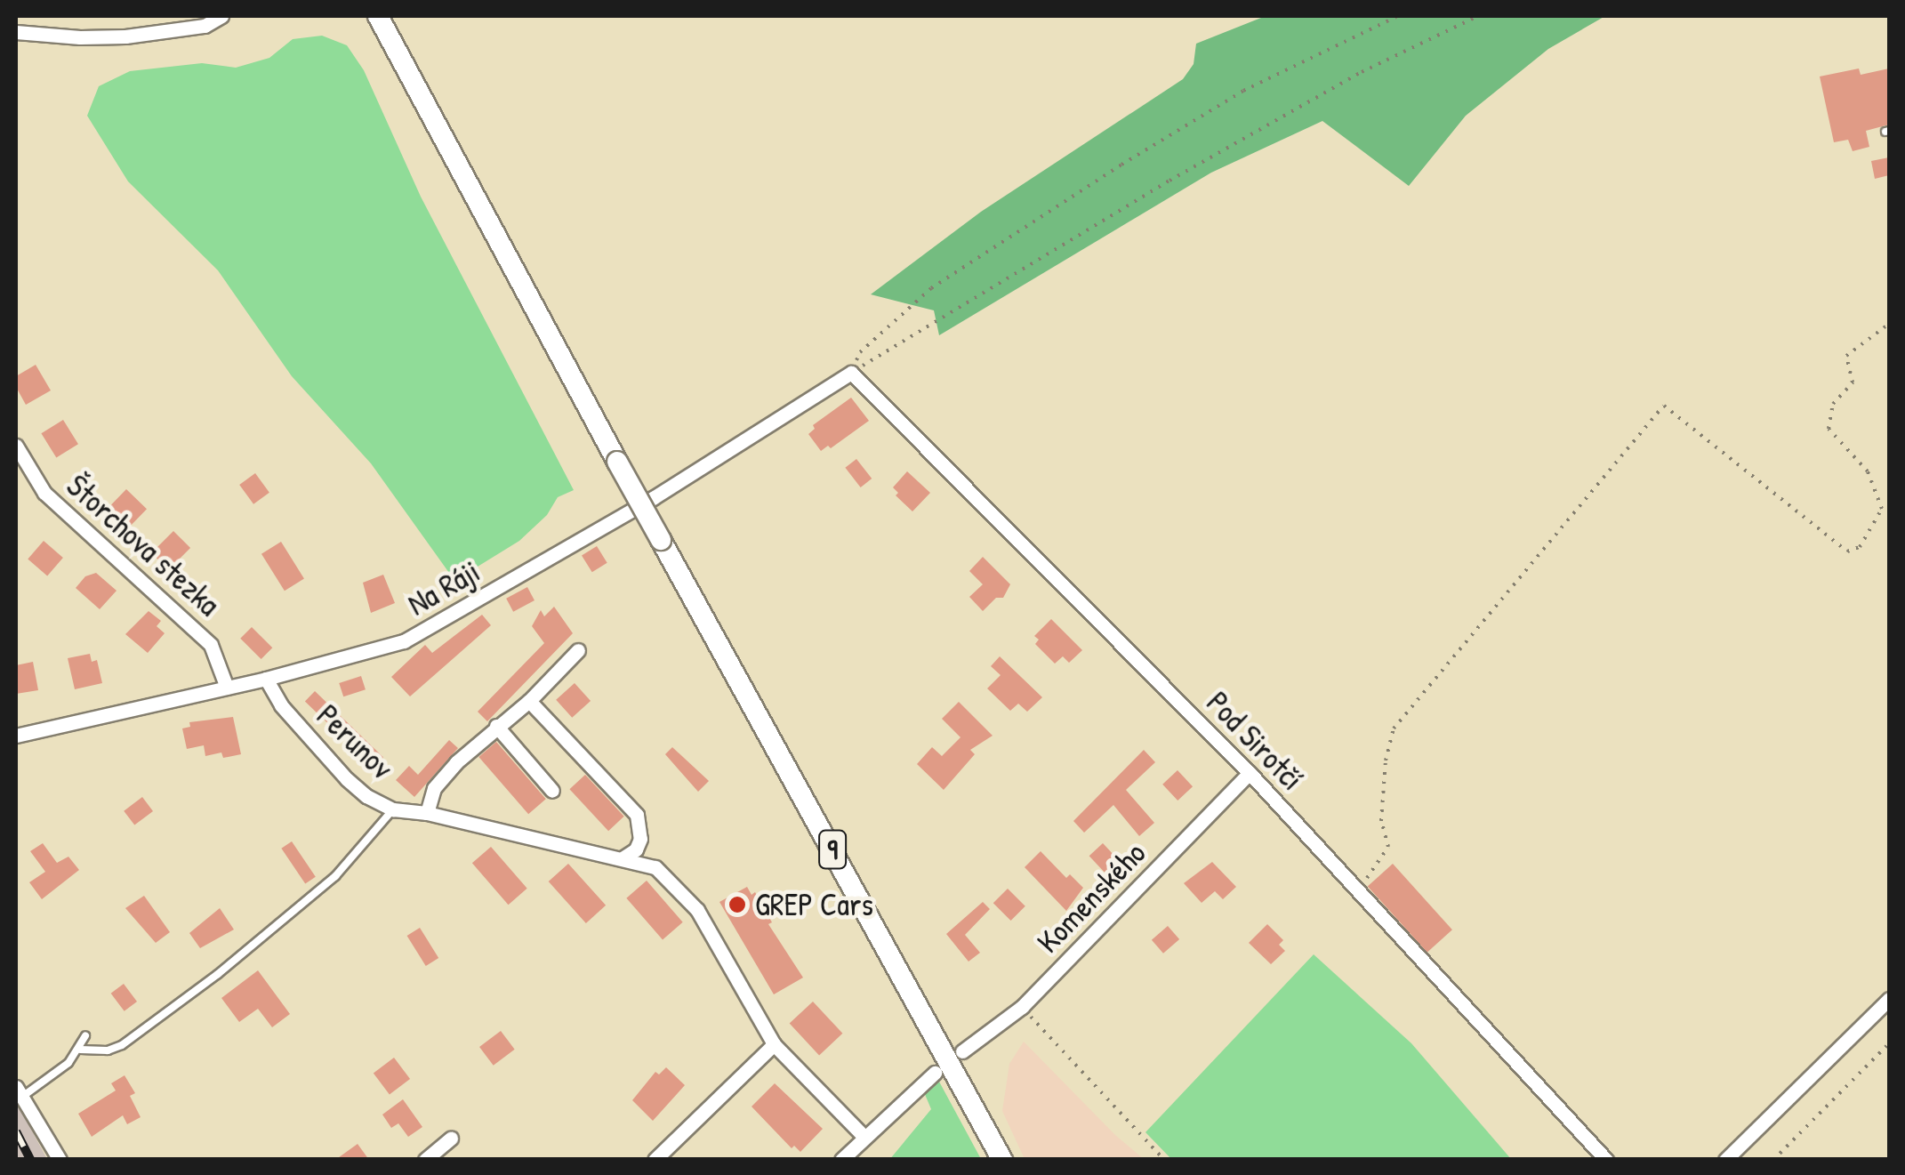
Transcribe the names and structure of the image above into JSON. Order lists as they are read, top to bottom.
{
  "streets": {
    "main road": ["9"],
    "street": [
      "Štorchova stezka",
      "Na Ráji",
      "Pod Sirotčí",
      "Perunov",
      "Komenského"
    ]
  },
  "crossings": [
    ["Štorchova stezka", "Na Ráji"],
    ["Na Ráji", "Pod Sirotčí"],
    ["Na Ráji", "Perunov"],
    ["Pod Sirotčí", "Komenského"]
  ],
  "places": ["GREP Cars"]
}
